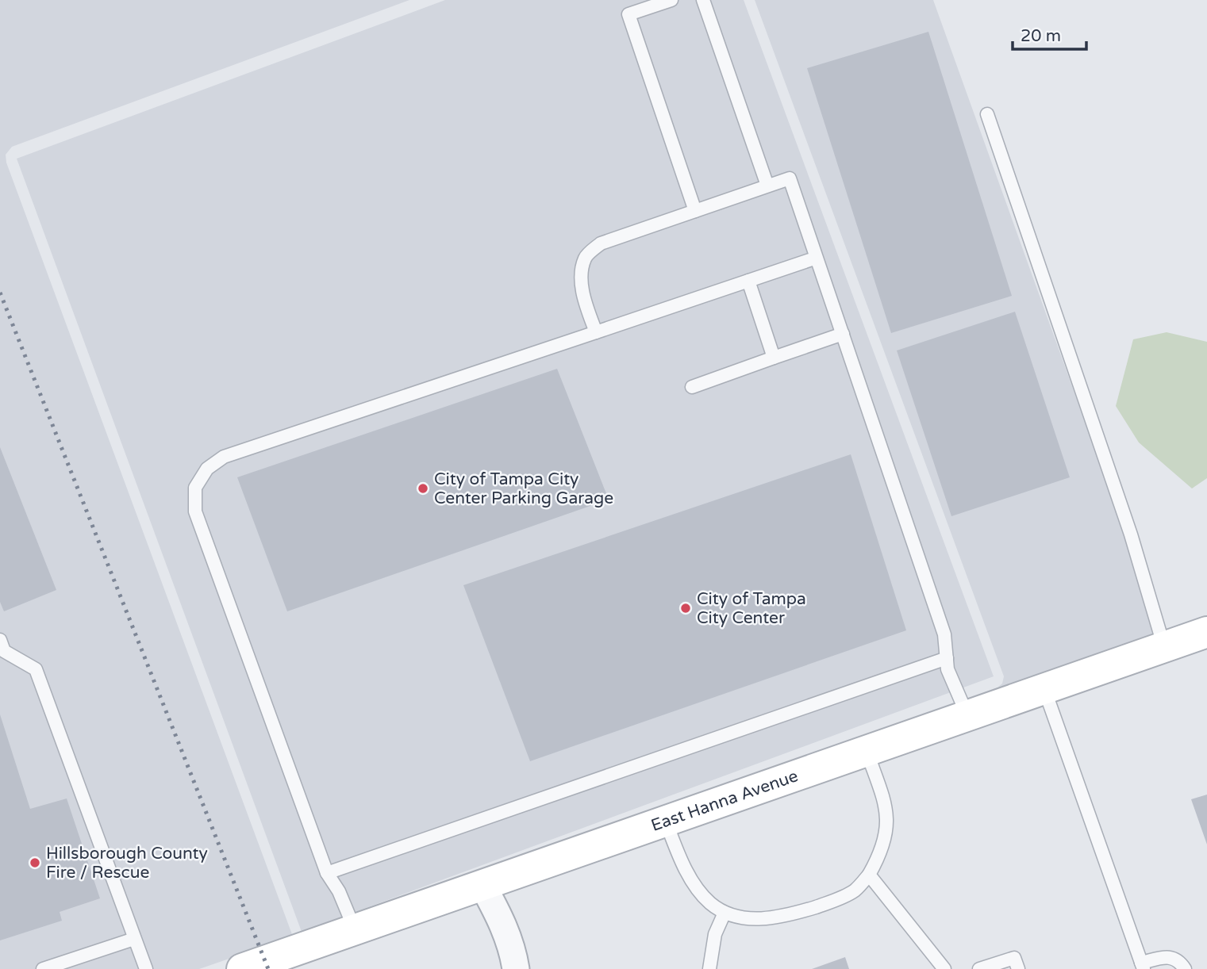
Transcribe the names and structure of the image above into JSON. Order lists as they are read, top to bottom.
{
  "streets": {
    "street": ["East Hanna Avenue"]
  },
  "places": ["City of Tampa City Center Parking Garage", "City of Tampa City Center", "Hillsborough County Fire / Rescue"],
  "scale_bar": "20 m"
}
